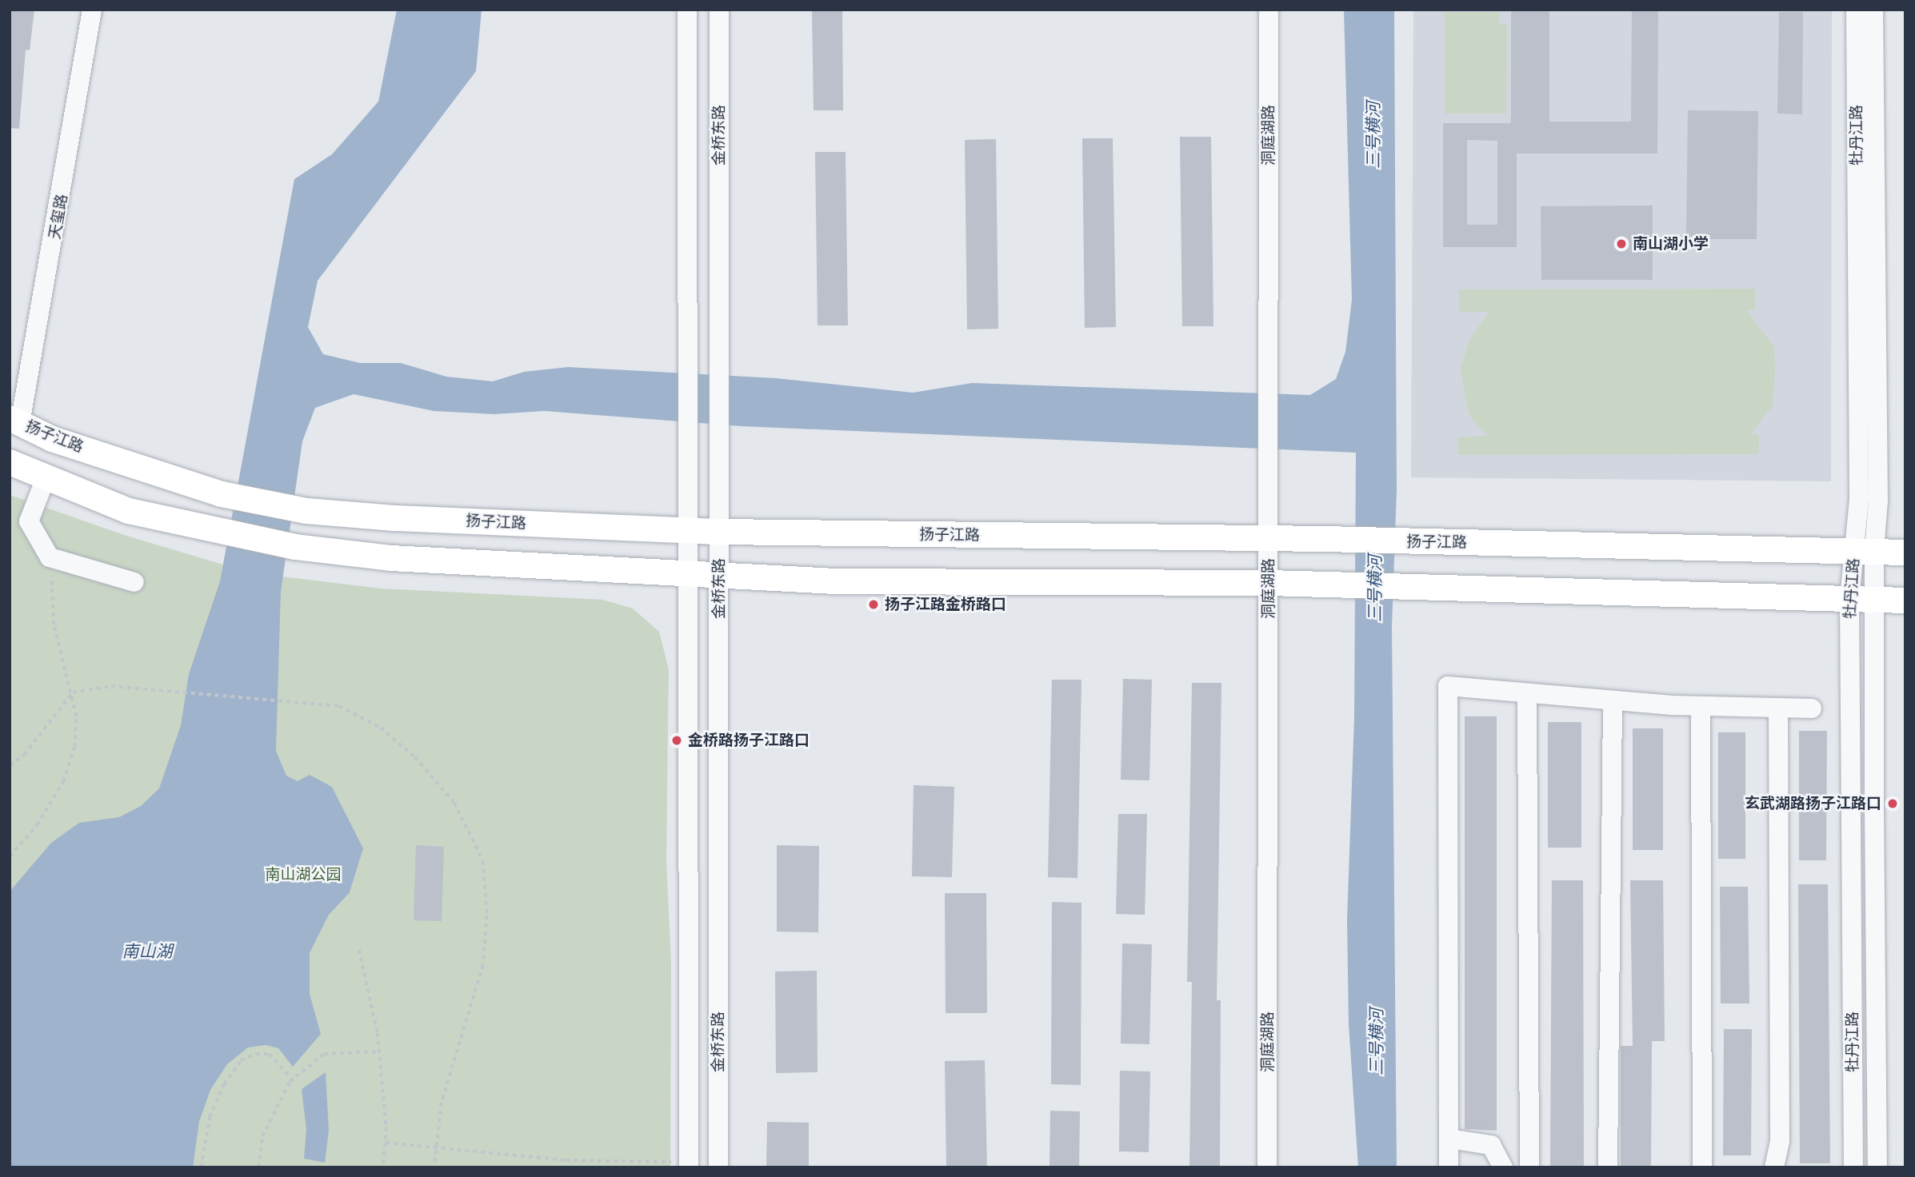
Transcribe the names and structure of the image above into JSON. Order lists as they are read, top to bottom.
{
  "streets": {
    "main road": ["扬子江路"],
    "street": [
      "金桥东路",
      "洞庭湖路",
      "牡丹江路",
      "天玺路"
    ]
  },
  "crossings": [
    ["金桥东路", "扬子江路"],
    ["洞庭湖路", "扬子江路"],
    ["牡丹江路", "扬子江路"],
    ["天玺路", "扬子江路"]
  ],
  "water": ["三号横河", "南山湖"],
  "parks": ["南山湖公园"],
  "places": [
    "南山湖小学",
    "扬子江路金桥路口",
    "金桥路扬子江路口",
    "玄武湖路扬子江路口"
  ]
}
